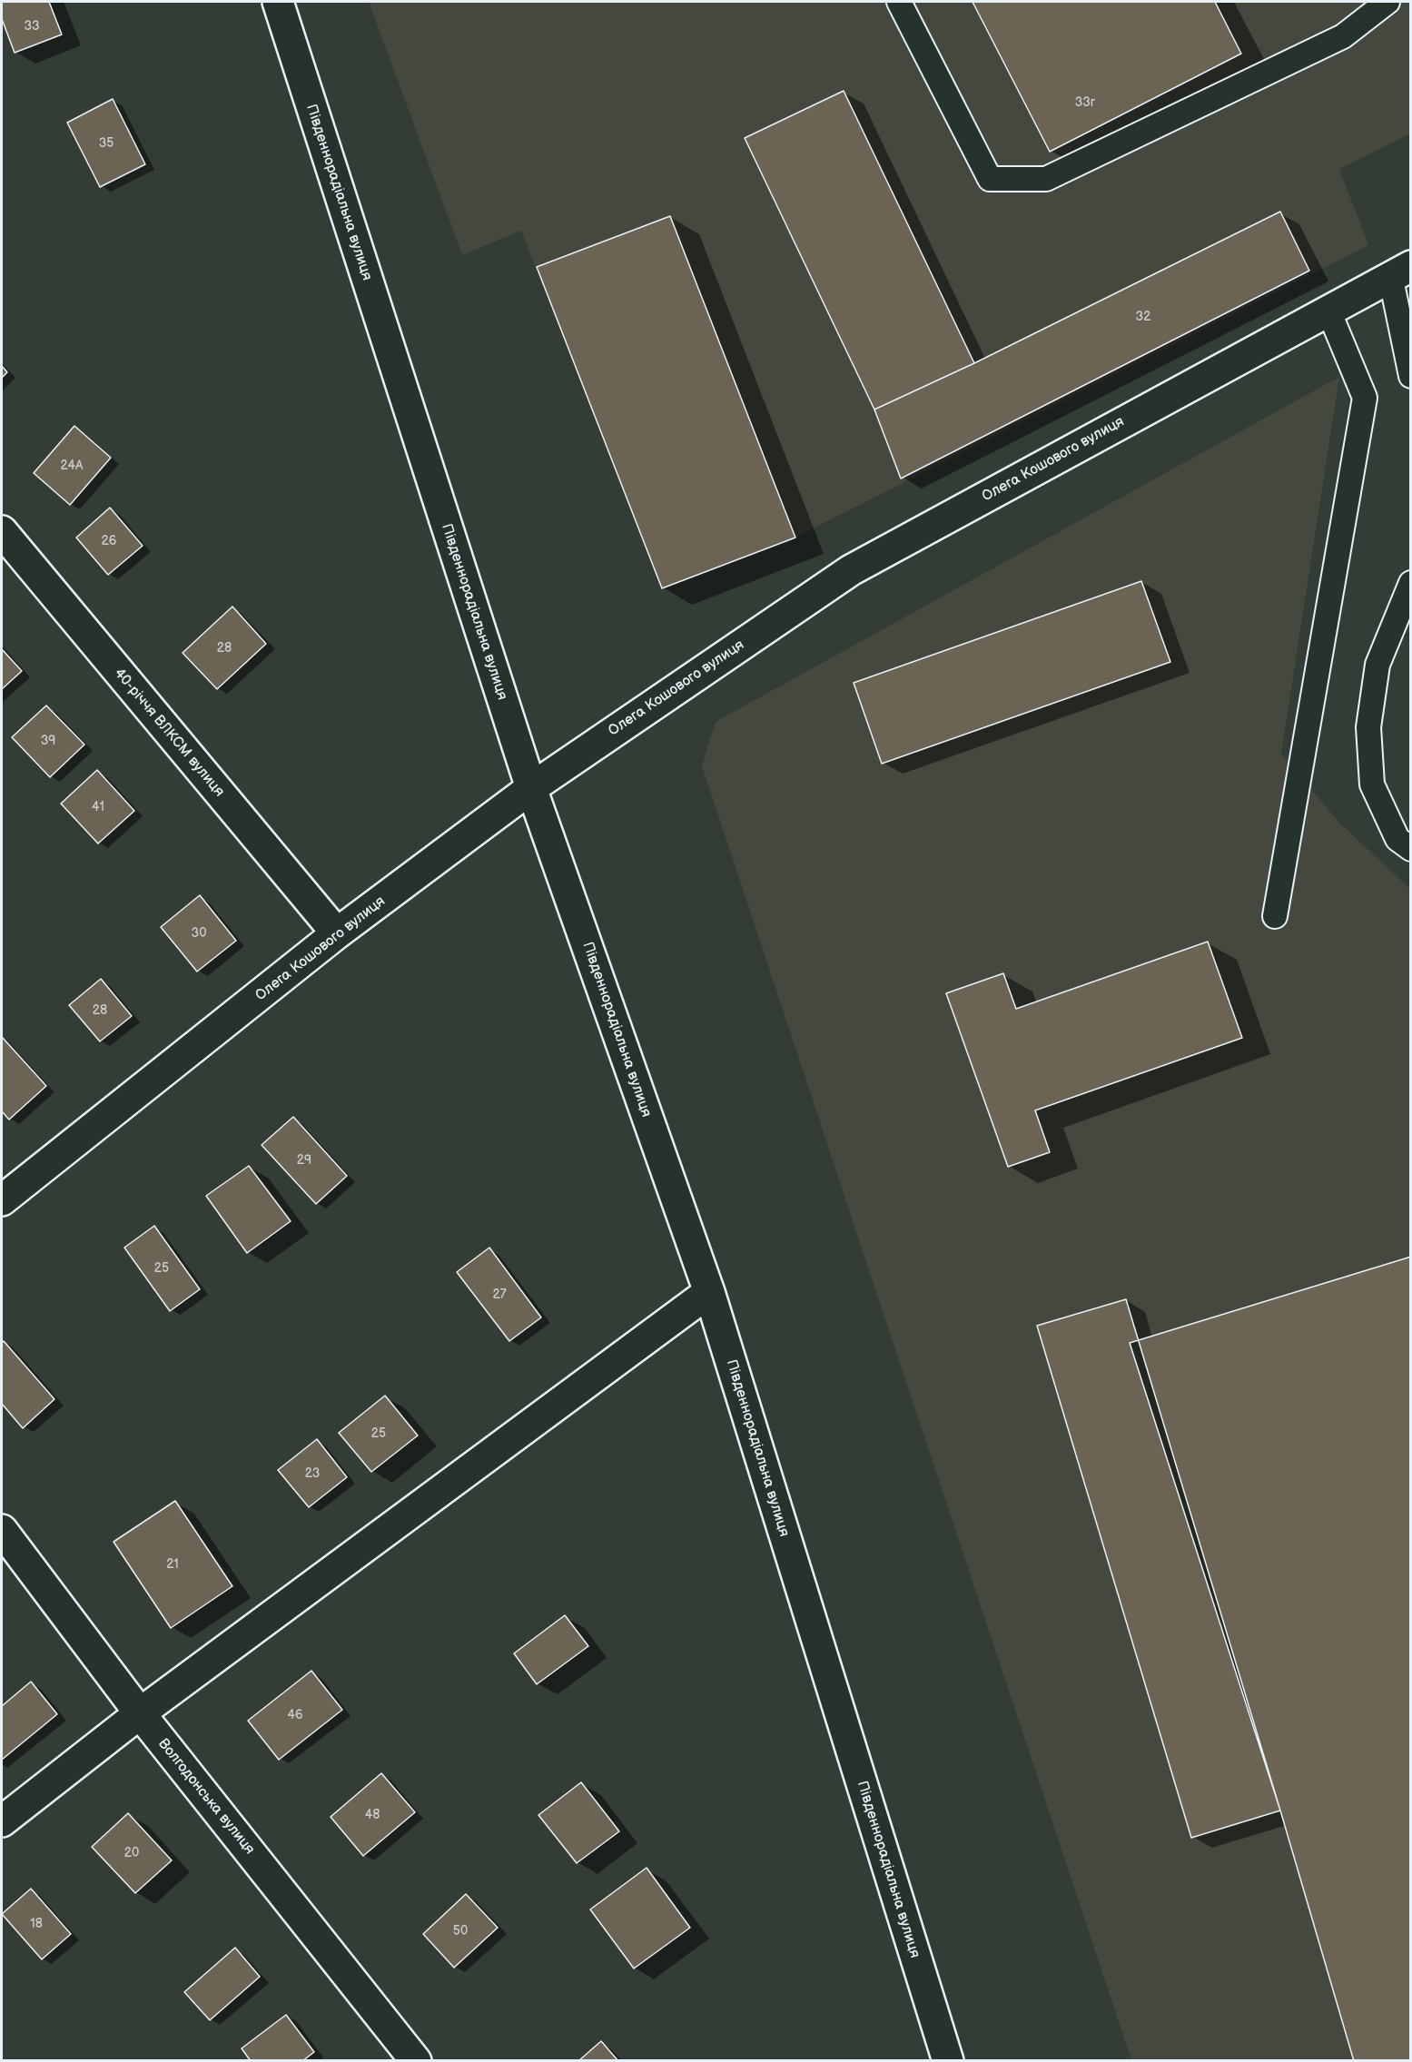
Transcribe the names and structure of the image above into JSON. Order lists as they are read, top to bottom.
{
  "streets": {
    "street": [
      "Південнорадіальна вулиця",
      "Олега Кошового вулиця",
      "40-річчя ВЛКСМ вулиця",
      "Волгодонська вулиця"
    ]
  },
  "crossings": [
    ["Південнорадіальна вулиця", "Олега Кошового вулиця"],
    ["Олега Кошового вулиця", "40-річчя ВЛКСМ вулиця"]
  ],
  "house_numbers": [
    "33",
    "33г",
    "35",
    "32",
    "24А",
    "26",
    "28",
    "39",
    "41",
    "30",
    "28",
    "29",
    "25",
    "27",
    "25",
    "23",
    "21",
    "46",
    "48",
    "20",
    "18",
    "50"
  ]
}
